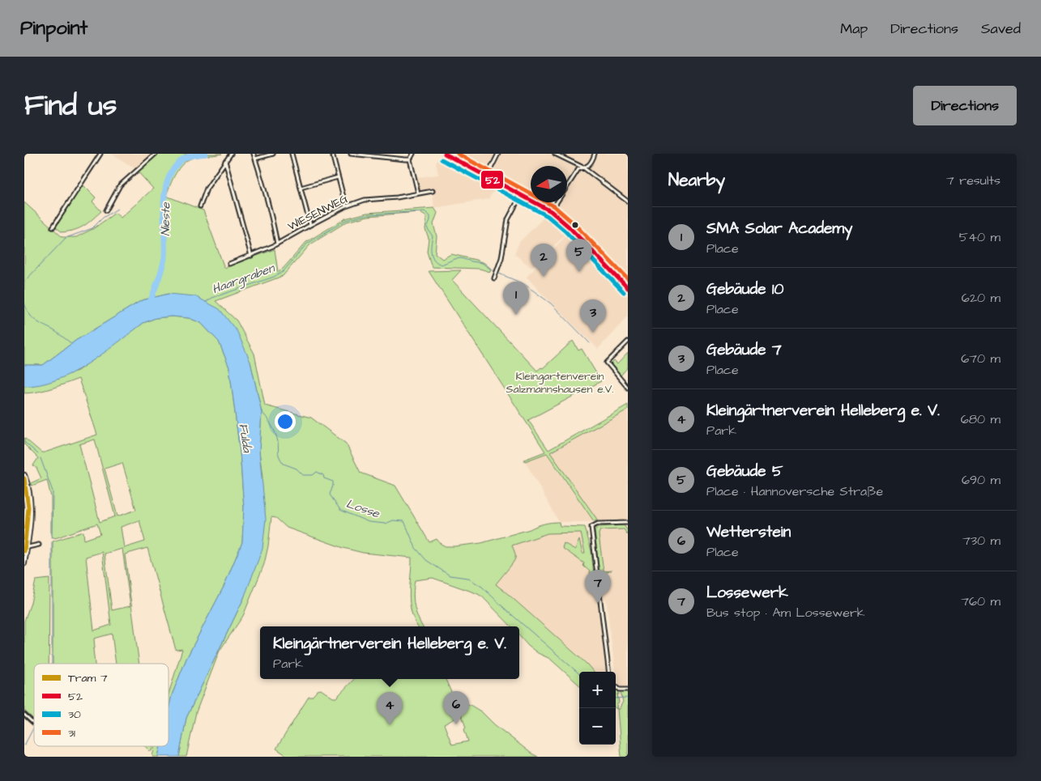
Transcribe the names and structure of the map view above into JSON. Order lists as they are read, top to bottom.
{
  "streets": {
    "street": ["WIESENWEG"]
  },
  "water": [
    "Nieste",
    "Haargraben",
    "Fulda",
    "Losse"
  ],
  "parks": ["Kleingartenverein Salzmannshausen e.V."],
  "lines": [
    "transit line 52",
    "transit line 31",
    "transit line 30",
    "tram line 7"
  ],
  "legend": [
    "Tram 7",
    "52",
    "30",
    "31"
  ],
  "north": "left",
  "page": {
    "header": "Pinpoint",
    "nav": ["Map", "Directions", "Saved"],
    "title": "Find us",
    "buttons": "Directions",
    "heading": ["Nearby", "7 results"],
    "list": [
      {
        "mark": "1",
        "name": "SMA Solar Academy",
        "note": "Place",
        "value": "540 m"
      },
      {
        "mark": "2",
        "name": "Gebäude 10",
        "note": "Place",
        "value": "620 m"
      },
      {
        "mark": "3",
        "name": "Gebäude 7",
        "note": "Place",
        "value": "670 m"
      },
      {
        "mark": "4",
        "name": "Kleingärtnerverein Helleberg e. V.",
        "note": "Park",
        "value": "680 m"
      },
      {
        "mark": "5",
        "name": "Gebäude 5",
        "note": "Place · Hannoversche Straße",
        "value": "690 m"
      },
      {
        "mark": "6",
        "name": "Wetterstein",
        "note": "Place",
        "value": "730 m"
      },
      {
        "mark": "7",
        "name": "Lossewerk",
        "note": "Bus stop · Am Lossewerk",
        "value": "760 m"
      }
    ],
    "pins": [
      "5",
      "2",
      "1",
      "3",
      "7",
      "6",
      "4"
    ],
    "popup": ["Kleingärtnerverein Helleberg e. V.", "Park"],
    "map_buttons": ["+", "−"]
  }
}
